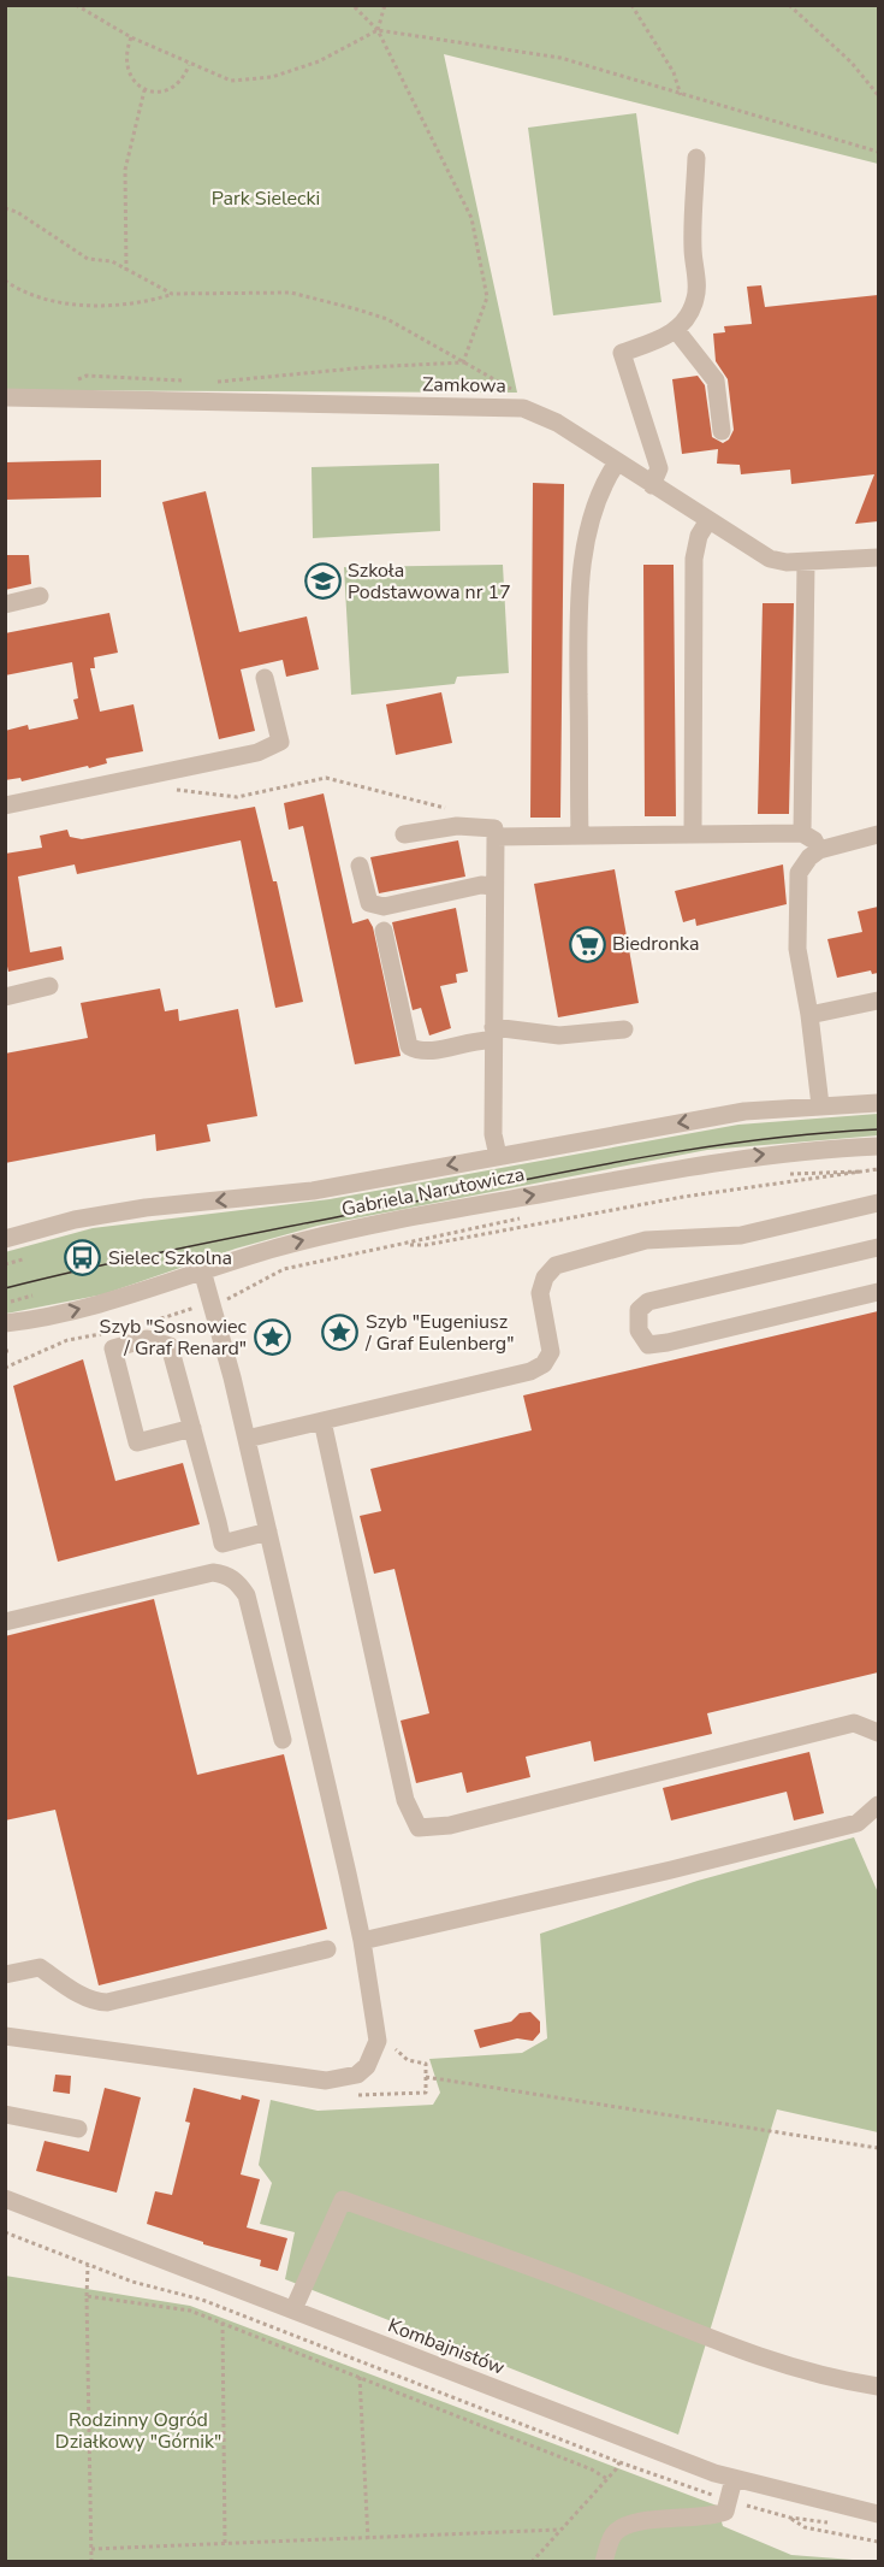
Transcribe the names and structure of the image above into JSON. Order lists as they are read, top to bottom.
{
  "streets": {
    "street": ["Zamkowa", "Gabriela Narutowicza", "Kombajnistów"]
  },
  "parks": ["Park Sielecki", "Rodzinny Ogród Działkowy \"Górnik\""],
  "places": {
    "school or university": ["Szkoła Podstawowa nr 17"],
    "supermarket": ["Biedronka"],
    "bus stop": ["Sielec Szkolna"],
    "place": ["Szyb \"Eugeniusz / Graf Eulenberg\"", "Szyb \"Sosnowiec / Graf Renard\""]
  }
}
